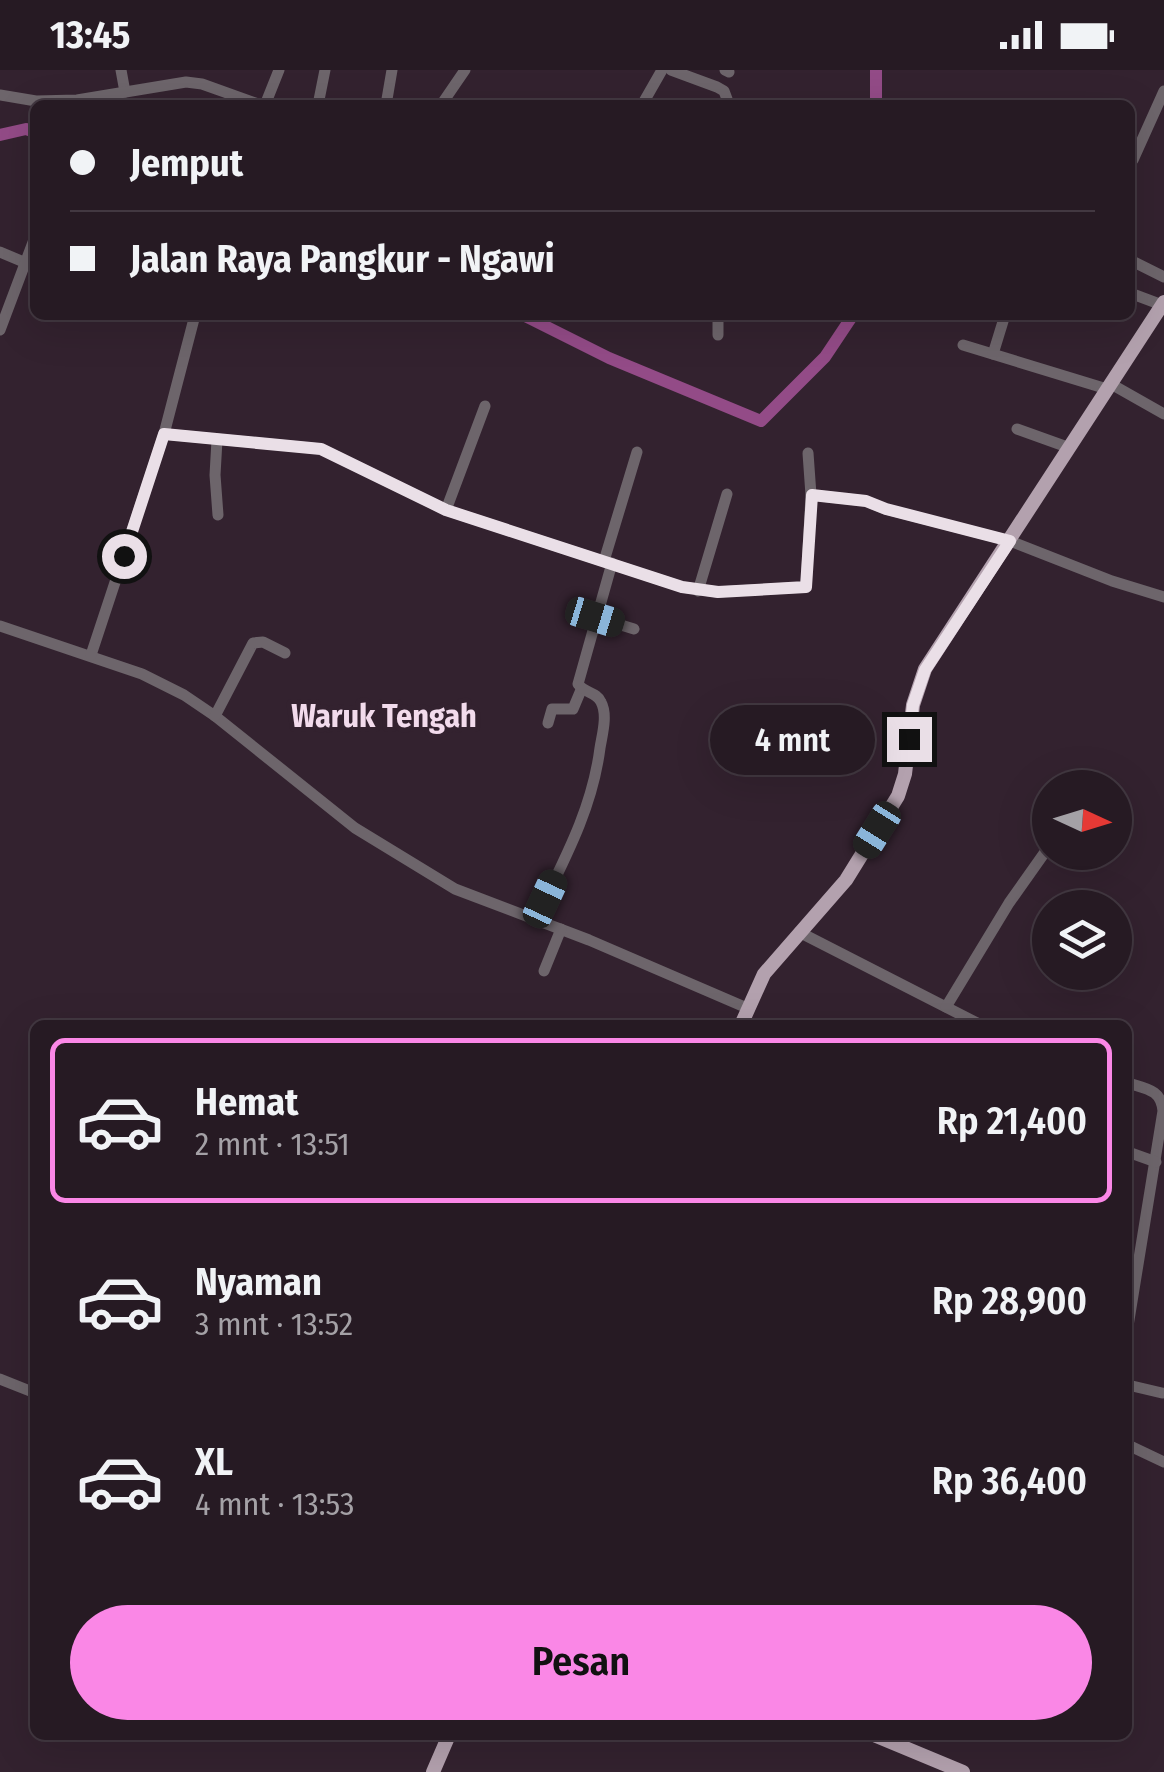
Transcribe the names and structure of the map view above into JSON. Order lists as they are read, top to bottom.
{
  "districts": ["Waruk Tengah"],
  "north": "right",
  "page": {
    "status": "13:45",
    "banner": ["Jemput", "Jalan Raya Pangkur - Ngawi"],
    "bubble": "4 mnt",
    "list": [
      {
        "name": "Hemat",
        "note": "2 mnt · 13:51",
        "value": "Rp 21,400"
      },
      {
        "name": "Nyaman",
        "note": "3 mnt · 13:52",
        "value": "Rp 28,900"
      },
      {
        "name": "XL",
        "note": "4 mnt · 13:53",
        "value": "Rp 36,400"
      }
    ],
    "buttons": "Pesan"
  }
}
